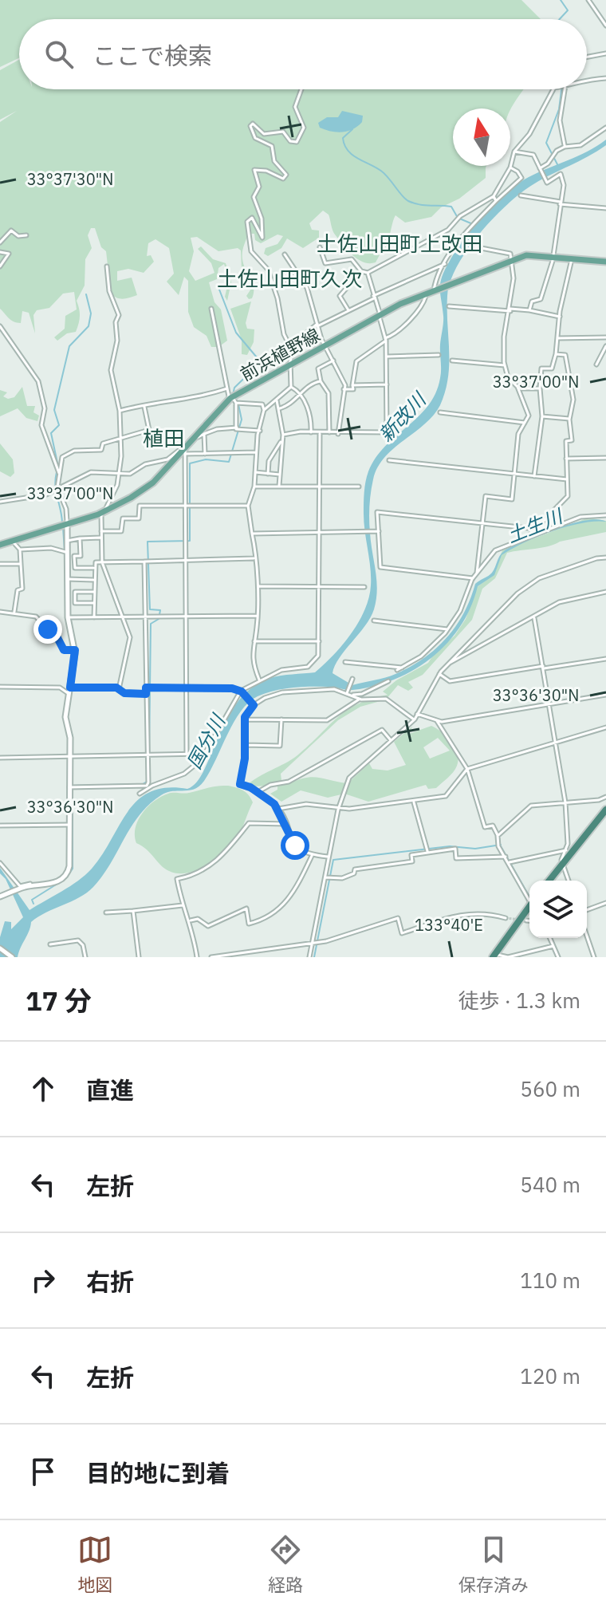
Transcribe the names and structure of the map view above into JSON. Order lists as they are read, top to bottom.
{
  "streets": {
    "main road": ["前浜植野線"]
  },
  "districts": ["土佐山田町上改田", "土佐山田町久次", "植田"],
  "water": ["新改川", "土生川", "国分川"],
  "north": "top",
  "page": {
    "search": "ここで検索",
    "heading": ["17 分", "徒歩 · 1.3 km"],
    "list": [
      ["直進", "560 m"],
      ["左折", "540 m"],
      ["右折", "110 m"],
      ["左折", "120 m"],
      "目的地に到着"
    ],
    "nav": ["地図", "経路", "保存済み"]
  },
  "coordinates": [
    "33°37'30\"N",
    "33°37'00\"N",
    "33°36'30\"N",
    "133°40'E"
  ]
}
